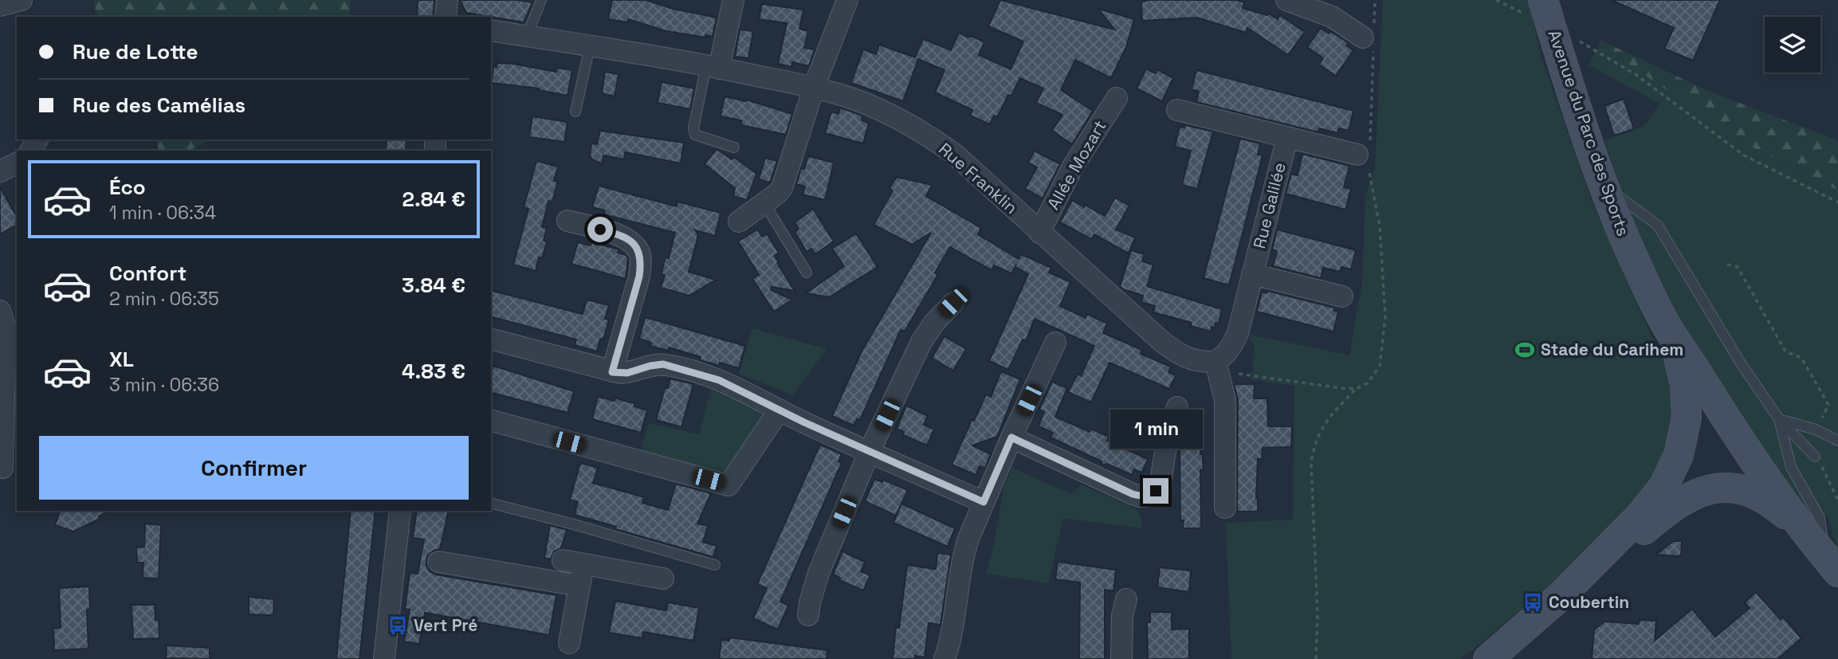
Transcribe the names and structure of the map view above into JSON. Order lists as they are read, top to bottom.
{
  "streets": {
    "street": [
      "Avenue du Parc des Sports",
      "Allée Mozart",
      "Rue Franklin",
      "Rue Galilée"
    ]
  },
  "crossings": [
    ["Allée Mozart", "Rue Franklin"],
    ["Rue Franklin", "Rue Galilée"]
  ],
  "places": {
    "sports": ["Stade du Carihem"],
    "bus stop": ["Coubertin", "Vert Pré"]
  },
  "page": {
    "banner": ["Rue de Lotte", "Rue des Camélias"],
    "list": [
      {
        "name": "Éco",
        "note": "1 min · 06:34",
        "value": "2.84 €"
      },
      {
        "name": "Confort",
        "note": "2 min · 06:35",
        "value": "3.84 €"
      },
      {
        "name": "XL",
        "note": "3 min · 06:36",
        "value": "4.83 €"
      }
    ],
    "bubble": "1 min",
    "buttons": "Confirmer"
  }
}
